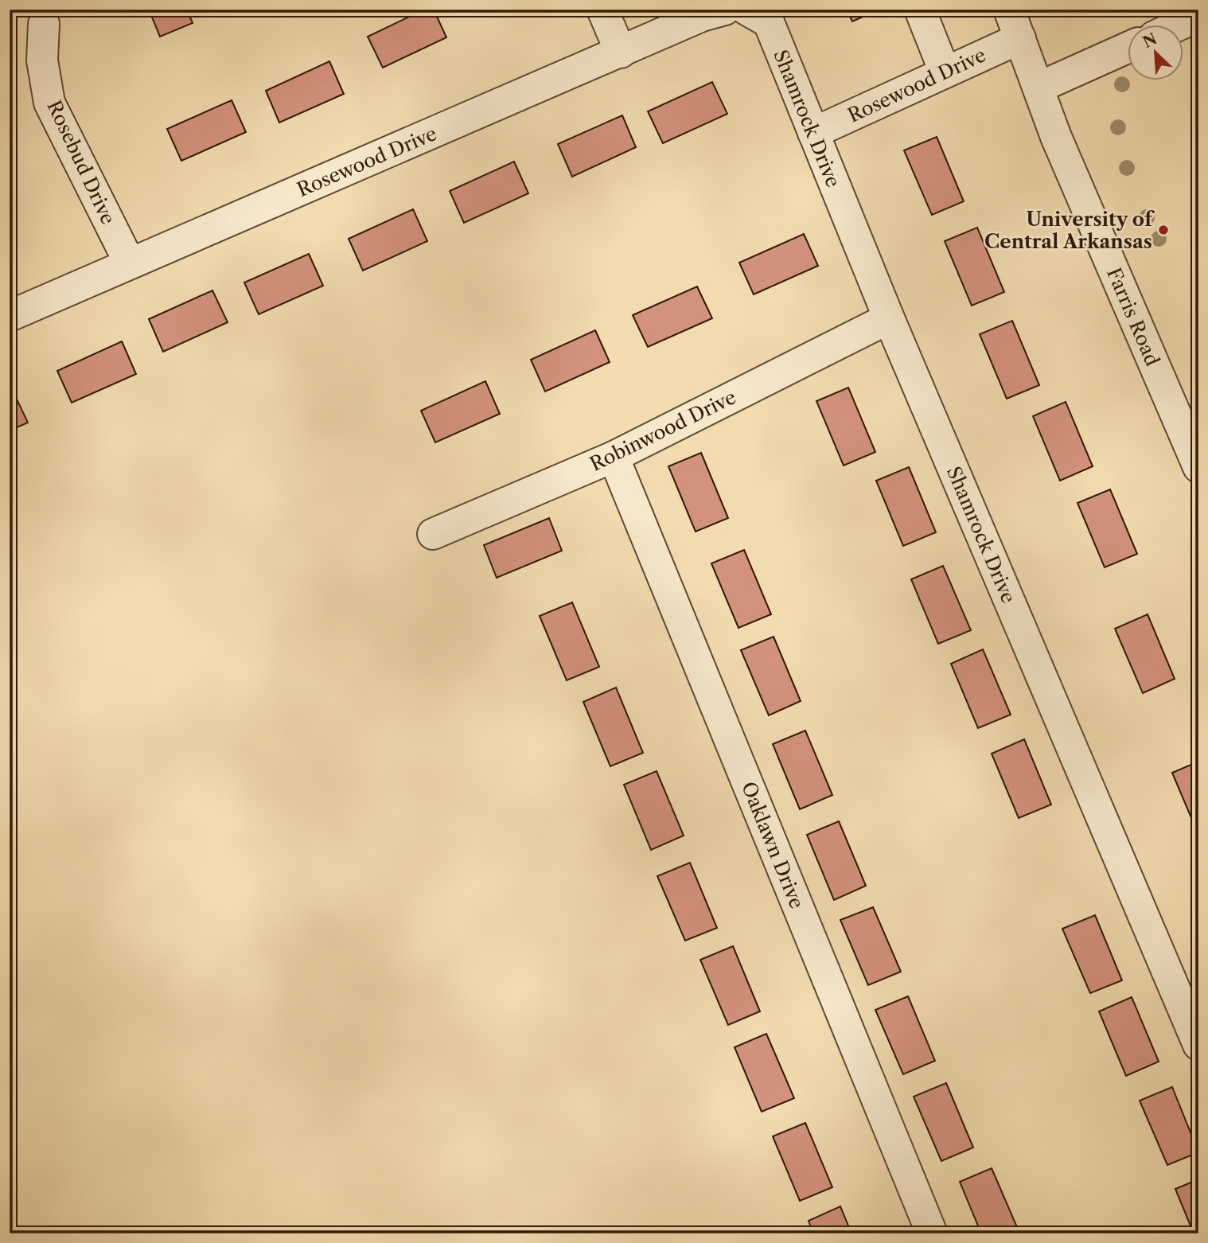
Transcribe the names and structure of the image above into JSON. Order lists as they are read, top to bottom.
{
  "streets": {
    "street": [
      "Rosewood Drive",
      "Shamrock Drive",
      "Rosebud Drive",
      "Farris Road",
      "Robinwood Drive",
      "Oaklawn Drive"
    ]
  },
  "crossings": [
    ["Rosewood Drive", "Shamrock Drive"],
    ["Rosewood Drive", "Rosebud Drive"],
    ["Rosewood Drive", "Farris Road"],
    ["Shamrock Drive", "Robinwood Drive"],
    ["Robinwood Drive", "Oaklawn Drive"]
  ],
  "places": ["University of Central Arkansas"],
  "north": "top left"
}
